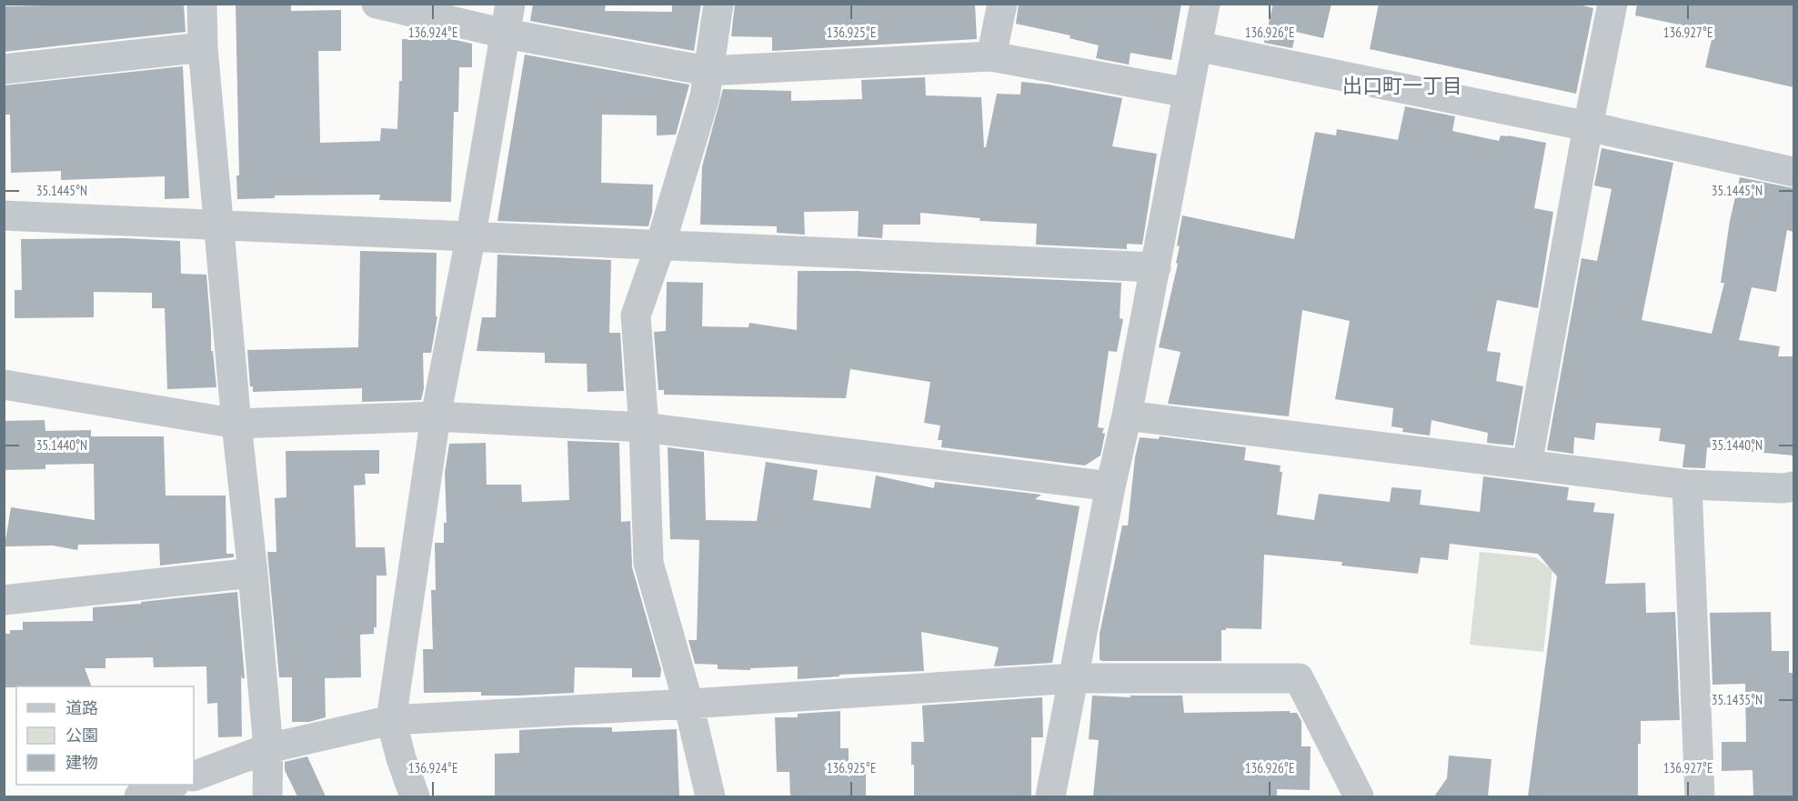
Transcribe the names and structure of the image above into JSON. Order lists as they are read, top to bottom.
{
  "districts": ["出口町一丁目"],
  "legend": ["道路", "公園", "建物"],
  "coordinates": [
    "136.924°E",
    "136.925°E",
    "136.926°E",
    "136.927°E",
    "35.1445°N",
    "35.1440°N",
    "35.1435°N"
  ]
}
